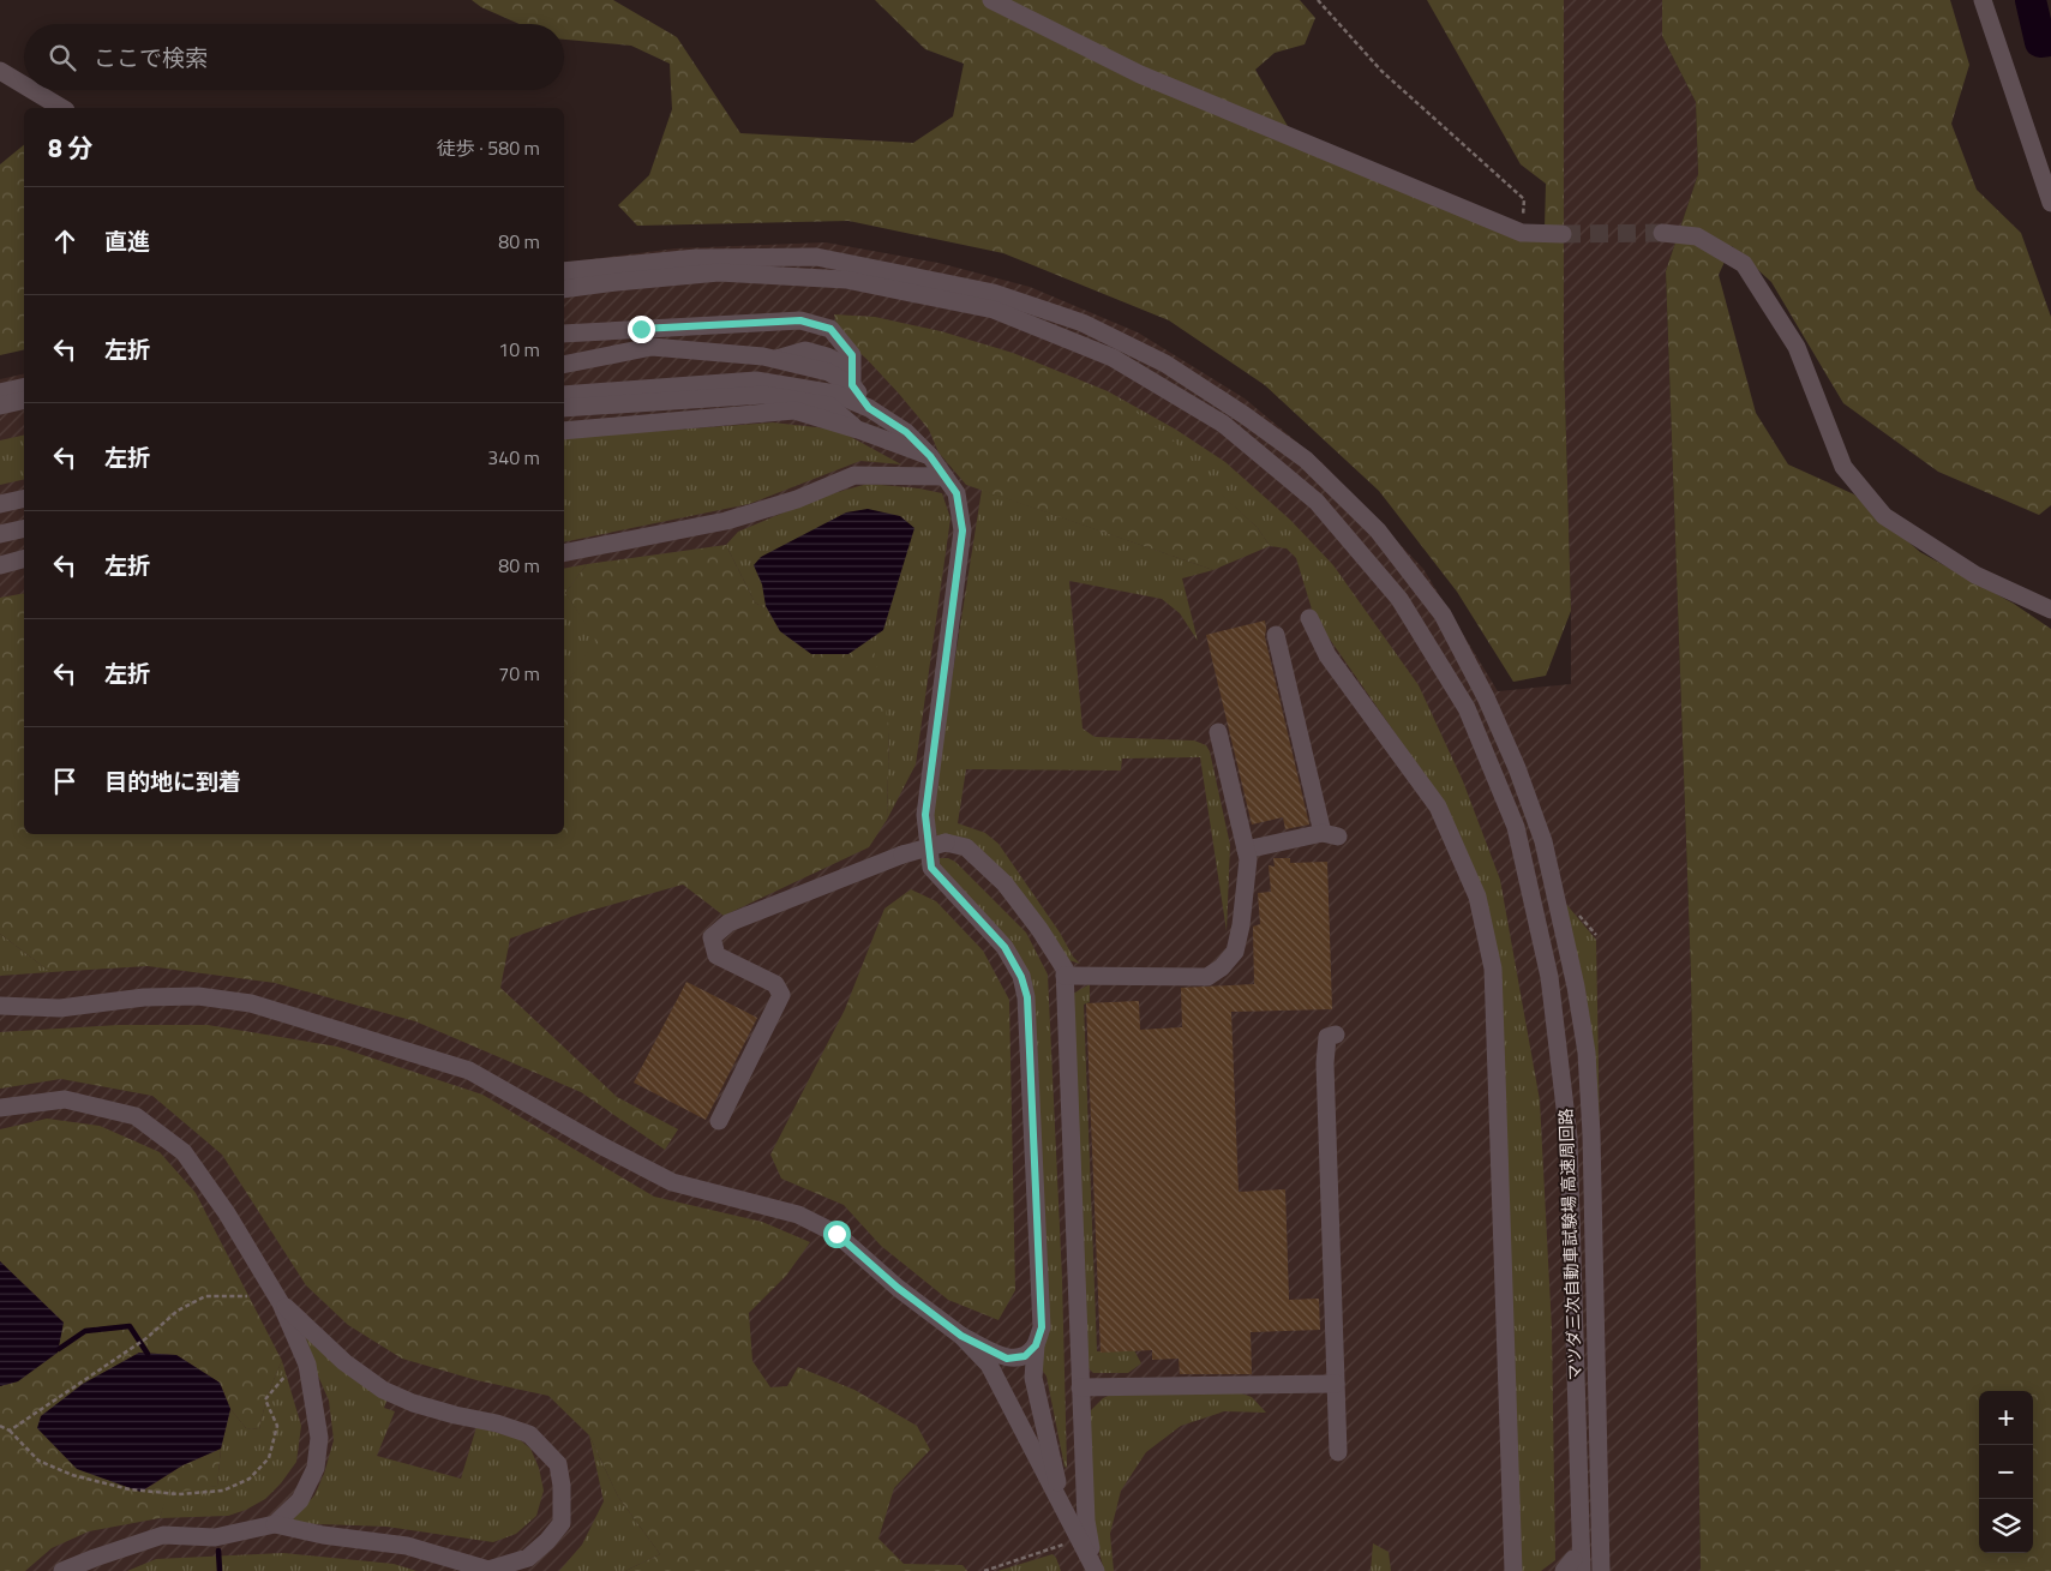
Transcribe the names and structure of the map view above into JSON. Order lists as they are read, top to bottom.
{
  "streets": {
    "street": ["マツダ三次自動車試験場 高速周回路"]
  },
  "page": {
    "search": "ここで検索",
    "heading": ["8 分", "徒歩 · 580 m"],
    "list": [
      ["直進", "80 m"],
      ["左折", "10 m"],
      ["左折", "340 m"],
      ["左折", "80 m"],
      ["左折", "70 m"],
      "目的地に到着"
    ],
    "map_buttons": ["+", "−"]
  }
}
